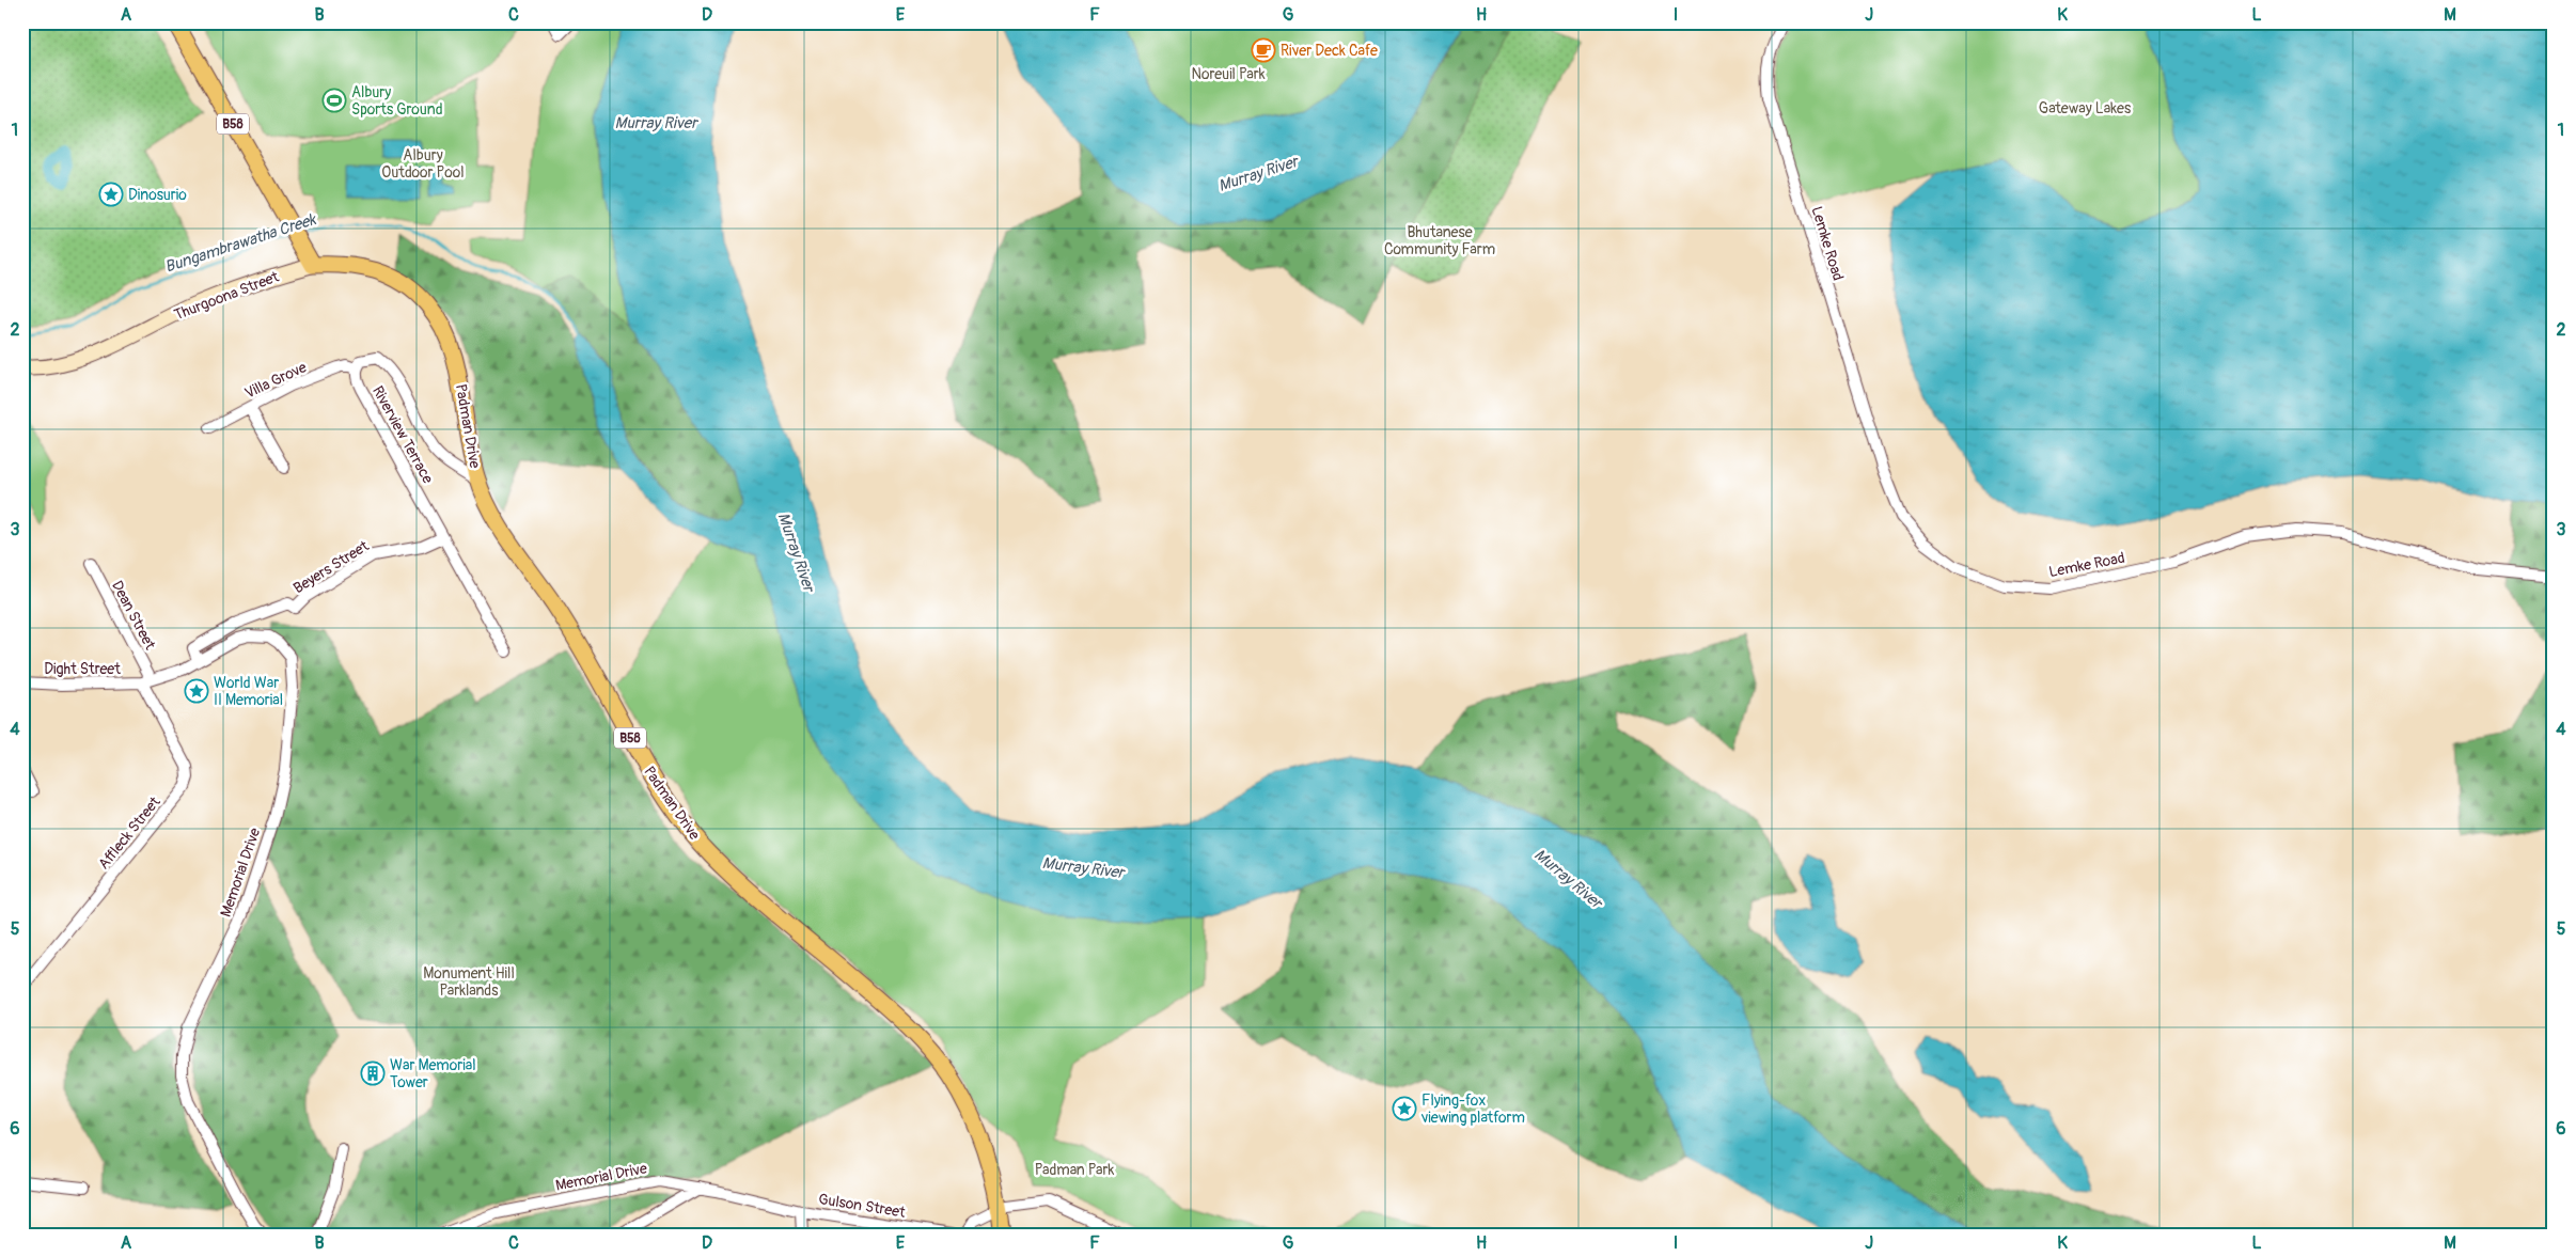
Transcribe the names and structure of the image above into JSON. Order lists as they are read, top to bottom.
{
  "streets": {
    "main road": ["B58", "Thurgoona Street", "Padman Drive"],
    "street": [
      "Lemke Road",
      "Villa Grove",
      "Riverview Terrace",
      "Beyers Street",
      "Dean Street",
      "Dight Street",
      "Affleck Street",
      "Memorial Drive",
      "Gulson Street"
    ]
  },
  "crossings": [
    ["B58", "Thurgoona Street"],
    ["B58", "Padman Drive"],
    ["Thurgoona Street", "Padman Drive"],
    ["Villa Grove", "Riverview Terrace"],
    ["Padman Drive", "Riverview Terrace"],
    ["Riverview Terrace", "Beyers Street"],
    ["Beyers Street", "Memorial Drive"],
    ["Dean Street", "Dight Street"],
    ["Dean Street", "Affleck Street"],
    ["Dean Street", "Memorial Drive"],
    ["Dight Street", "Affleck Street"],
    ["Dight Street", "Memorial Drive"],
    ["Affleck Street", "Memorial Drive"],
    ["Memorial Drive", "Gulson Street"]
  ],
  "water": ["Murray River", "Bungambrawatha Creek"],
  "parks": [
    "Noreuil Park",
    "Gateway Lakes",
    "Albury Outdoor Pool",
    "Bhutanese Community Farm",
    "Monument Hill Parklands",
    "Padman Park"
  ],
  "places": {
    "cafe": ["River Deck Cafe"],
    "sports": ["Albury Sports Ground"],
    "place": ["Dinosurio", "World War II Memorial", "Flying-fox viewing platform"],
    "building": ["War Memorial Tower"]
  },
  "grid": {
    "columns": [
      "A",
      "B",
      "C",
      "D",
      "E",
      "F",
      "G",
      "H",
      "I",
      "J",
      "K",
      "L",
      "M"
    ],
    "rows": [
      "1",
      "2",
      "3",
      "4",
      "5",
      "6"
    ]
  }
}
